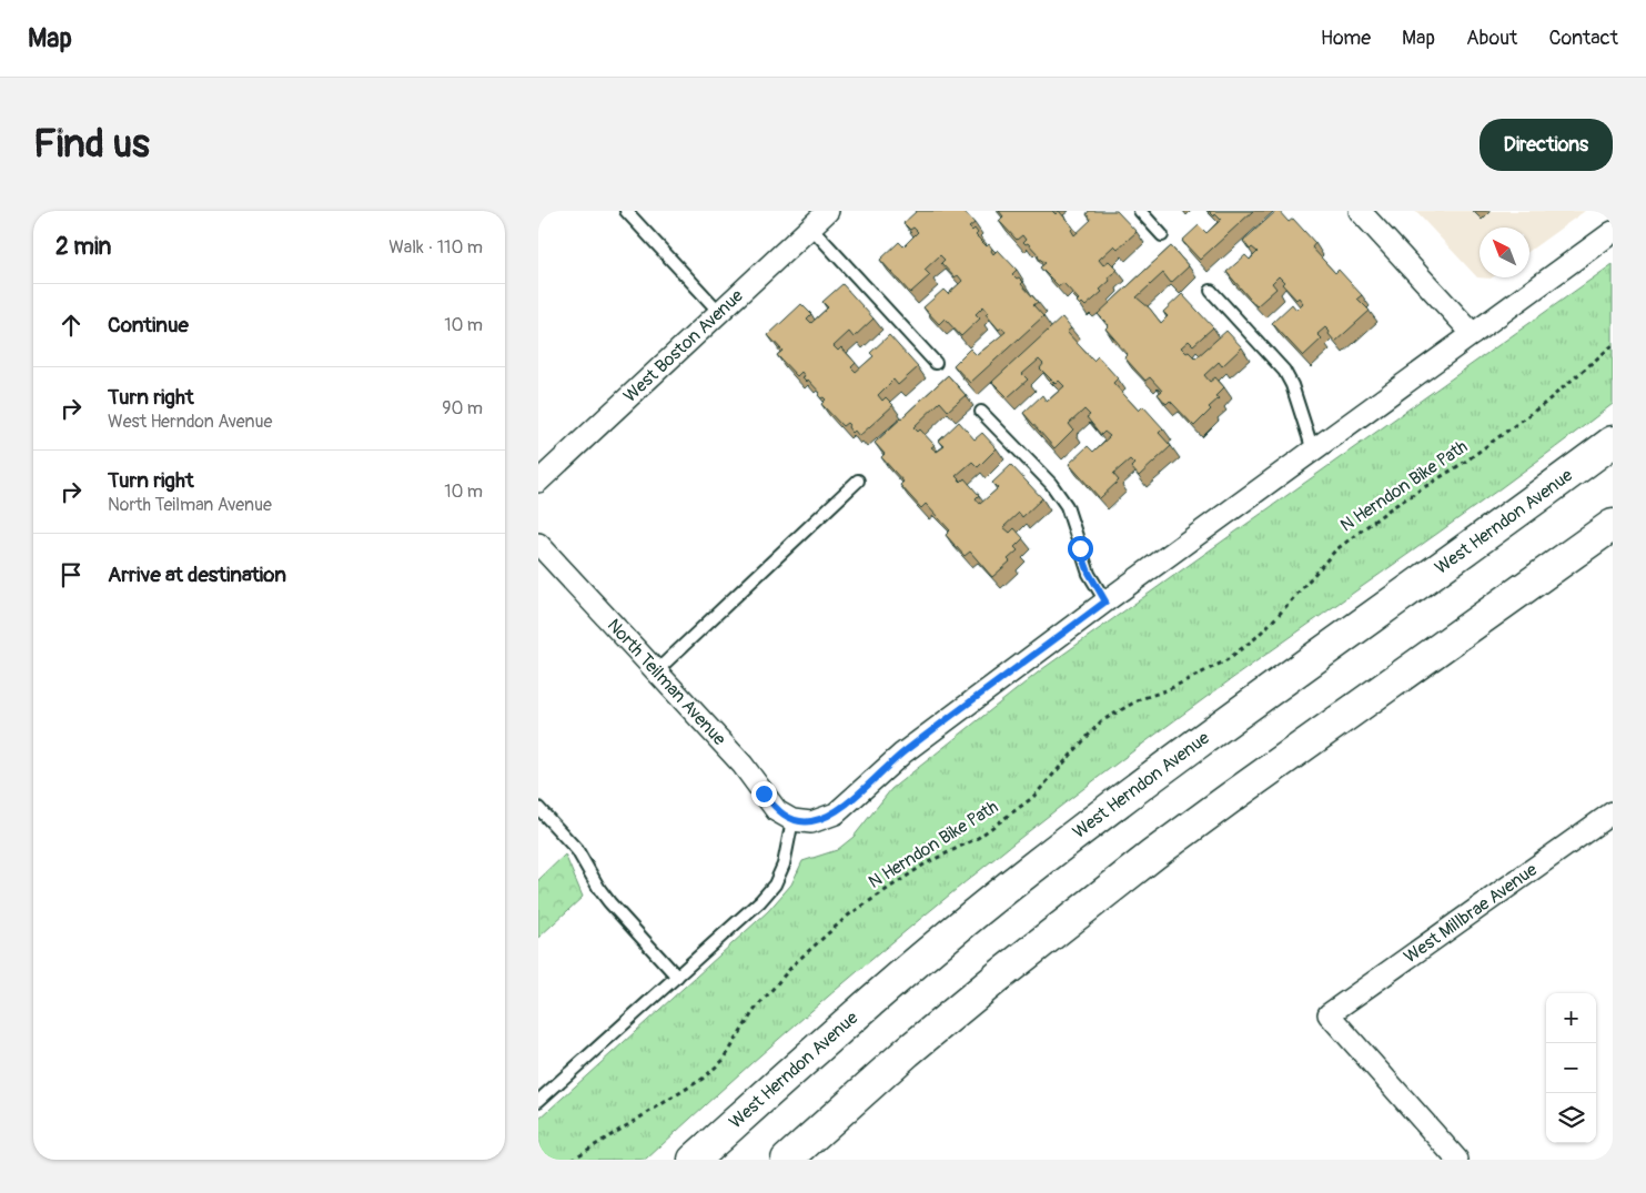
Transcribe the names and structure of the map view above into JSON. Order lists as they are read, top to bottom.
{
  "streets": {
    "main road": ["West Herndon Avenue"],
    "street": ["West Boston Avenue", "North Teilman Avenue", "West Millbrae Avenue"],
    "path": ["N Herndon Bike Path"]
  },
  "north": "top left",
  "page": {
    "header": "Map",
    "nav": [
      "Home",
      "Map",
      "About",
      "Contact"
    ],
    "buttons": "Directions",
    "title": "Find us",
    "heading": ["2 min", "Walk · 110 m"],
    "list": [
      ["Continue", "10 m"],
      ["Turn right", "West Herndon Avenue", "90 m"],
      ["Turn right", "North Teilman Avenue", "10 m"],
      "Arrive at destination"
    ],
    "map_buttons": ["+", "−"]
  }
}
